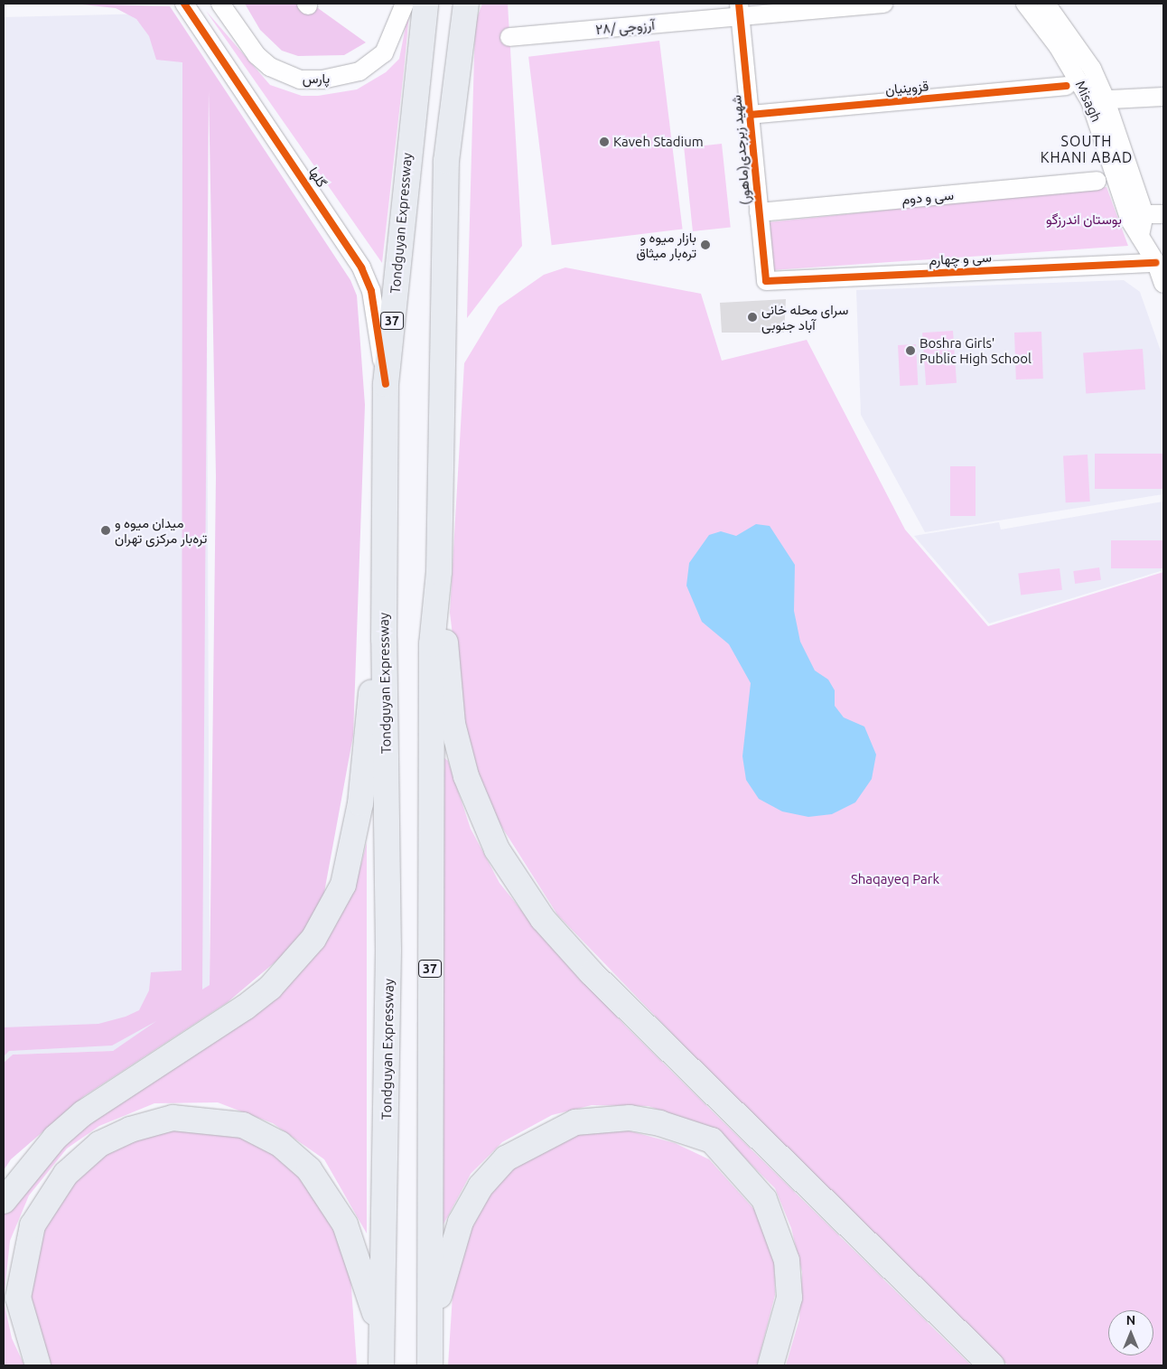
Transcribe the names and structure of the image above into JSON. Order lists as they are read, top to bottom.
{
  "streets": {
    "highway": ["Tondguyan Expressway", "37"],
    "street": [
      "آرزوجی /۲۸",
      "پارس",
      "قزوینیان",
      "Misagh",
      "شهید زبرجدی(ماهور)",
      "گلها",
      "سی و دوم",
      "سی و چهارم"
    ]
  },
  "crossings": [
    ["آرزوجی /۲۸", "شهید زبرجدی(ماهور)"],
    ["قزوینیان", "شهید زبرجدی(ماهور)"],
    ["Misagh", "سی و چهارم"],
    ["شهید زبرجدی(ماهور)", "سی و دوم"],
    ["شهید زبرجدی(ماهور)", "سی و چهارم"],
    ["گلها", "Tondguyan Expressway"]
  ],
  "districts": ["SOUTH KHANI ABAD"],
  "parks": ["بوستان اندرزگو", "Shaqayeq Park"],
  "places": [
    "Kaveh Stadium",
    "بازار میوه و تره‌بار میثاق",
    "سرای محله خانی آباد جنوبی",
    "Boshra Girls' Public High School",
    "میدان میوه و تره‌بار مرکزی تهران"
  ],
  "north": "top"
}
